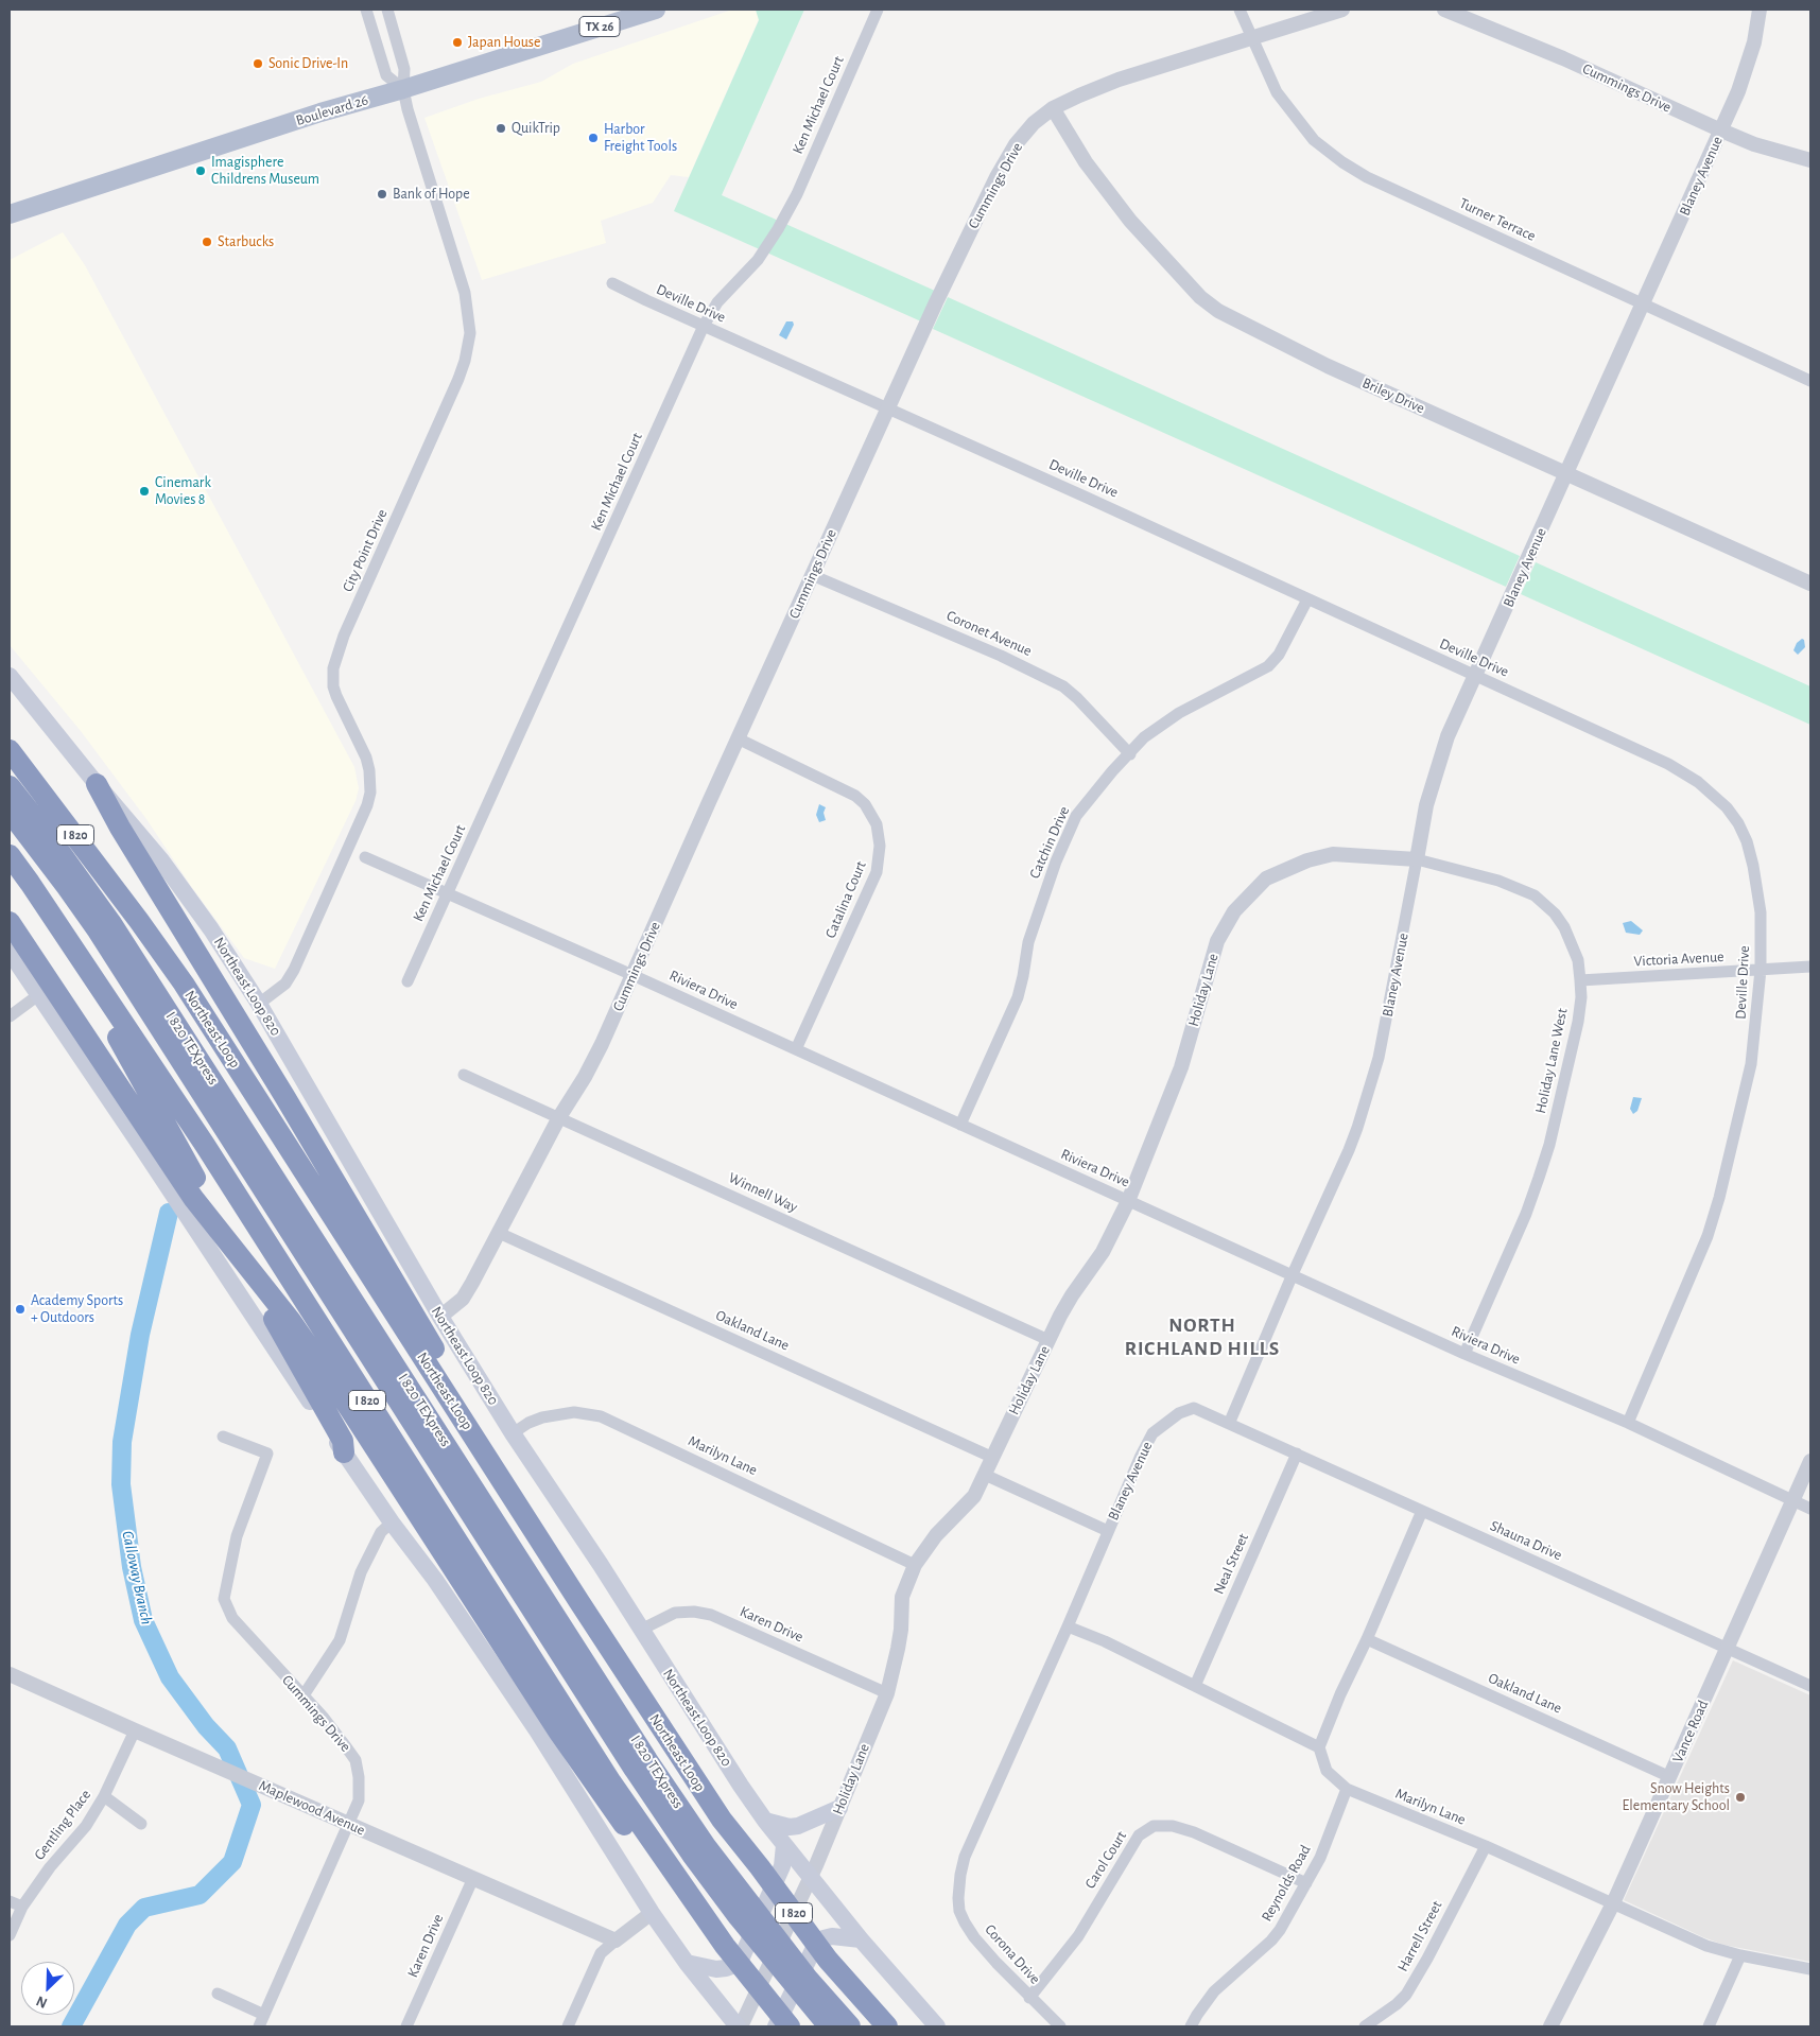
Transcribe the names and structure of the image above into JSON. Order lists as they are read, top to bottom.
{
  "streets": {
    "highway": ["I 820", "Northeast Loop", "I 820 TEXpress"],
    "main road": ["TX 26", "Boulevard 26", "Northeast Loop 820"],
    "street": [
      "Cummings Drive",
      "Ken Michael Court",
      "Blaney Avenue",
      "Turner Terrace",
      "Deville Drive",
      "Briley Drive",
      "City Point Drive",
      "Coronet Avenue",
      "Catchin Drive",
      "Catalina Court",
      "Victoria Avenue",
      "Riviera Drive",
      "Holiday Lane",
      "Holiday Lane West",
      "Winnell Way",
      "Oakland Lane",
      "Marilyn Lane",
      "Shauna Drive",
      "Neal Street",
      "Karen Drive",
      "Vance Road",
      "Maplewood Avenue",
      "Gentling Place",
      "Carol Court",
      "Reynolds Road",
      "Harrell Street",
      "Corona Drive"
    ]
  },
  "crossings": [
    ["Cummings Drive", "Blaney Avenue"],
    ["Cummings Drive", "Turner Terrace"],
    ["Cummings Drive", "Deville Drive"],
    ["Cummings Drive", "Briley Drive"],
    ["Cummings Drive", "Coronet Avenue"],
    ["Cummings Drive", "Catalina Court"],
    ["Cummings Drive", "Northeast Loop 820"],
    ["Cummings Drive", "Riviera Drive"],
    ["Cummings Drive", "Winnell Way"],
    ["Cummings Drive", "Oakland Lane"],
    ["Cummings Drive", "Maplewood Avenue"],
    ["Ken Michael Court", "Deville Drive"],
    ["Ken Michael Court", "Riviera Drive"],
    ["Boulevard 26", "City Point Drive"],
    ["Blaney Avenue", "Turner Terrace"],
    ["Blaney Avenue", "Deville Drive"],
    ["Blaney Avenue", "Briley Drive"],
    ["Blaney Avenue", "Riviera Drive"],
    ["Blaney Avenue", "Holiday Lane"],
    ["Blaney Avenue", "Holiday Lane West"],
    ["Blaney Avenue", "Shauna Drive"],
    ["Blaney Avenue", "Corona Drive"],
    ["Deville Drive", "Catchin Drive"],
    ["Deville Drive", "Victoria Avenue"],
    ["Deville Drive", "Riviera Drive"],
    ["City Point Drive", "Northeast Loop 820"],
    ["Coronet Avenue", "Catchin Drive"],
    ["Catchin Drive", "Riviera Drive"],
    ["Catalina Court", "Riviera Drive"],
    ["Victoria Avenue", "Holiday Lane West"],
    ["Northeast Loop 820", "Holiday Lane"],
    ["Northeast Loop 820", "Marilyn Lane"],
    ["Northeast Loop 820", "Karen Drive"],
    ["Riviera Drive", "Holiday Lane"],
    ["Riviera Drive", "Holiday Lane West"],
    ["Riviera Drive", "Vance Road"],
    ["Holiday Lane", "Holiday Lane West"],
    ["Holiday Lane", "Winnell Way"],
    ["Holiday Lane", "Oakland Lane"],
    ["Holiday Lane", "Marilyn Lane"],
    ["Holiday Lane", "Karen Drive"],
    ["Oakland Lane", "Vance Road"],
    ["Marilyn Lane", "Vance Road"],
    ["Marilyn Lane", "Reynolds Road"],
    ["Marilyn Lane", "Harrell Street"],
    ["Shauna Drive", "Neal Street"],
    ["Shauna Drive", "Vance Road"],
    ["Karen Drive", "Maplewood Avenue"],
    ["Maplewood Avenue", "Gentling Place"],
    ["Carol Court", "Reynolds Road"],
    ["Carol Court", "Corona Drive"]
  ],
  "districts": ["NORTH RICHLAND HILLS"],
  "water": ["Calloway Branch"],
  "places": [
    "Japan House",
    "Sonic Drive-In",
    "QuikTrip",
    "Harbor Freight Tools",
    "Imagisphere Childrens Museum",
    "Bank of Hope",
    "Starbucks",
    "Cinemark Movies 8",
    "Academy Sports + Outdoors",
    "Snow Heights Elementary School"
  ],
  "north": "bottom left"
}
